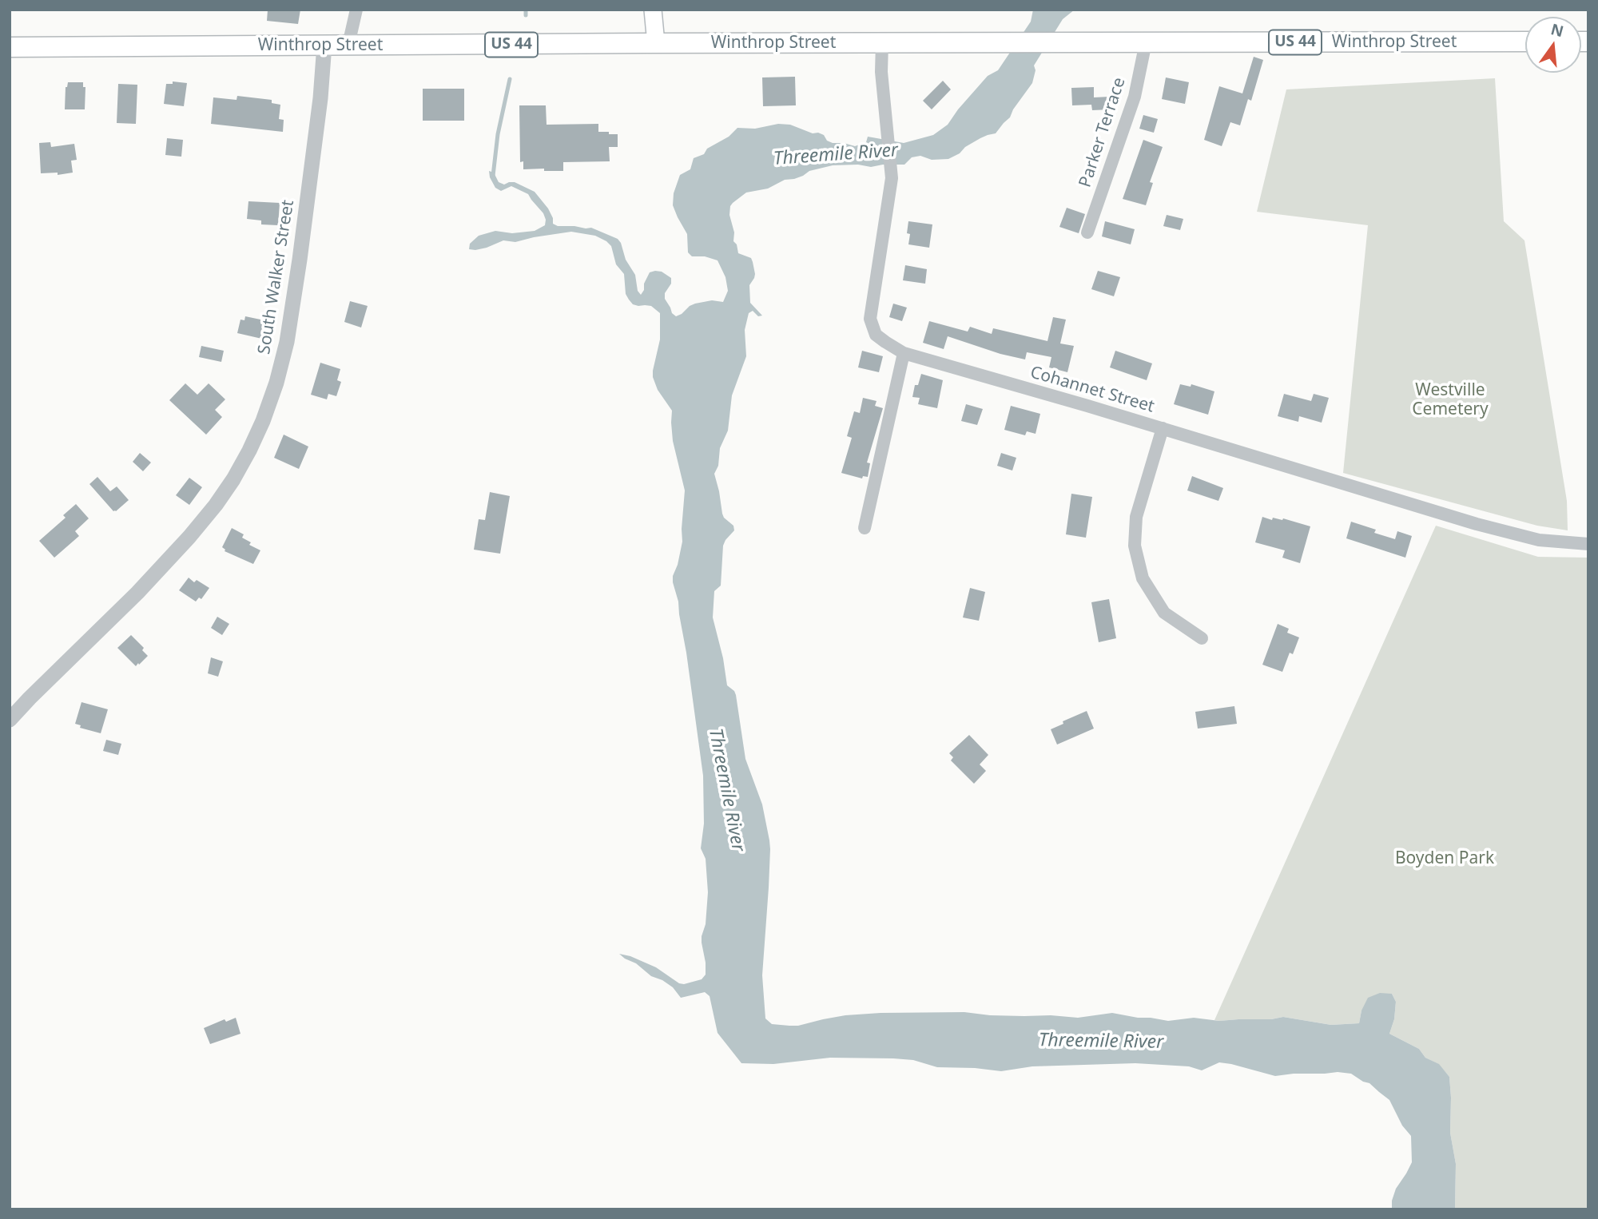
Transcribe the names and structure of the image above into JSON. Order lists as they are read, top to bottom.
{
  "streets": {
    "highway": ["US 44", "Winthrop Street"],
    "street": ["Parker Terrace", "South Walker Street", "Cohannet Street"]
  },
  "crossings": [
    ["Winthrop Street", "Parker Terrace"],
    ["Winthrop Street", "South Walker Street"],
    ["Winthrop Street", "Cohannet Street"]
  ],
  "water": ["Threemile River"],
  "parks": ["Westville Cemetery", "Boyden Park"],
  "north": "top"
}
